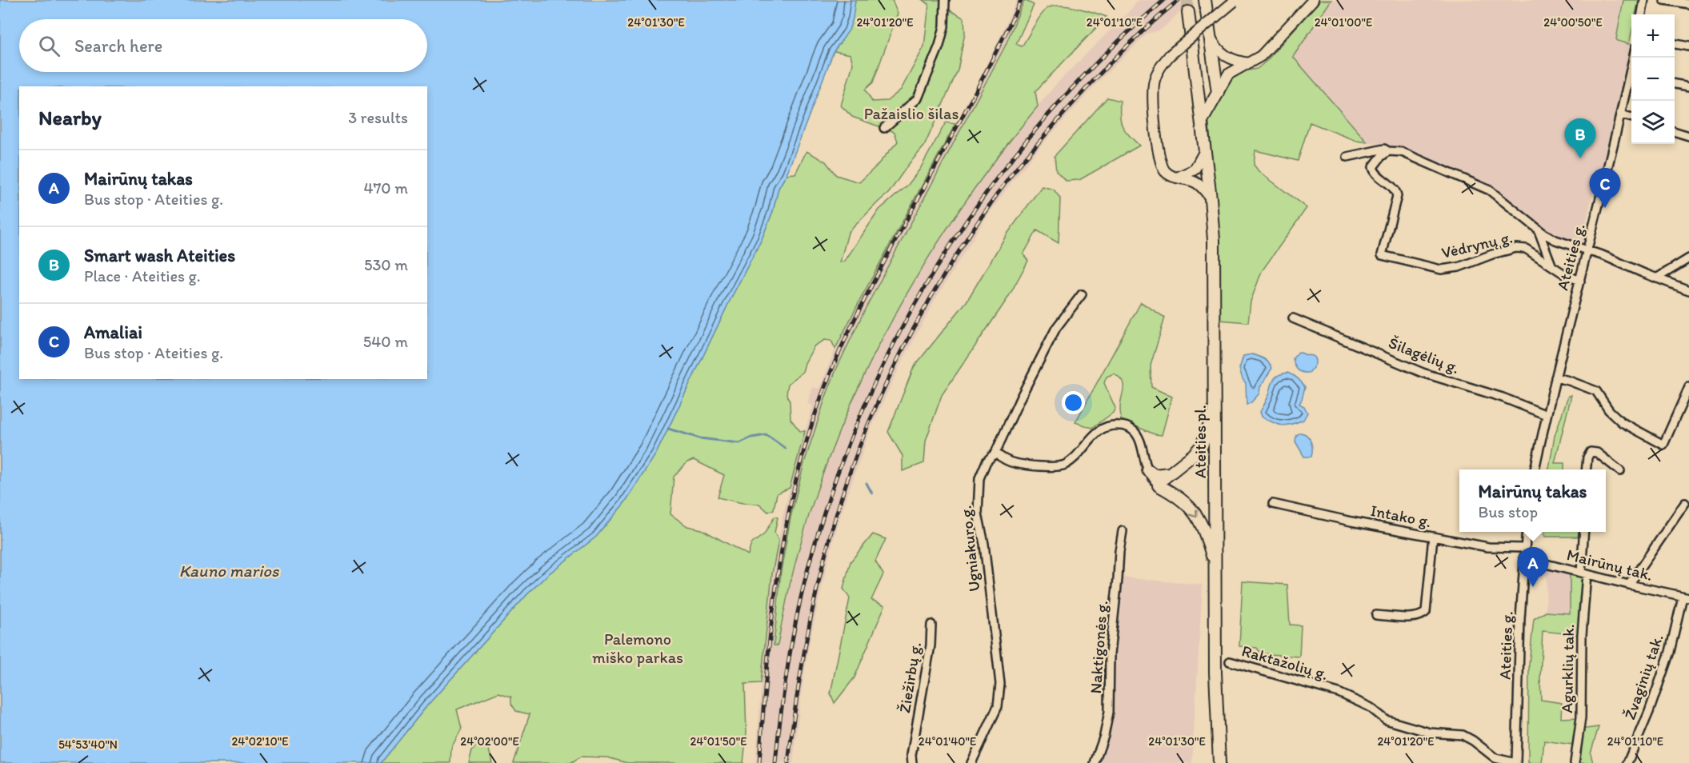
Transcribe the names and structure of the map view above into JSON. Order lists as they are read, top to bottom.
{
  "streets": {
    "highway": ["Ateities pl."],
    "street": [
      "Vėdrynų g.",
      "Ateities g.",
      "Šilagėlių g.",
      "Intako g.",
      "Ugniakuro g.",
      "Mairūnų tak.",
      "Naktigonės g.",
      "Raktažolių g.",
      "Agurklių tak.",
      "Žvaginių tak.",
      "Žiežirbų g."
    ]
  },
  "crossings": [
    ["Vėdrynų g.", "Ateities g."],
    ["Ateities g.", "Šilagėlių g."],
    ["Ateities g.", "Intako g."],
    ["Ateities g.", "Mairūnų tak."],
    ["Ateities g.", "Raktažolių g."],
    ["Mairūnų tak.", "Agurklių tak."],
    ["Mairūnų tak.", "Žvaginių tak."]
  ],
  "water": ["Kauno marios"],
  "parks": ["Pažaislio šilas", "Palemono miško parkas"],
  "page": {
    "map_buttons": ["+", "−"],
    "search": "Search here",
    "heading": ["Nearby", "3 results"],
    "pins": ["B", "C", "A"],
    "list": [
      {
        "mark": "A",
        "name": "Mairūnų takas",
        "note": "Bus stop · Ateities g.",
        "value": "470 m"
      },
      {
        "mark": "B",
        "name": "Smart wash Ateities",
        "note": "Place · Ateities g.",
        "value": "530 m"
      },
      {
        "mark": "C",
        "name": "Amaliai",
        "note": "Bus stop · Ateities g.",
        "value": "540 m"
      }
    ],
    "popup": ["Mairūnų takas", "Bus stop"]
  },
  "coordinates": [
    "24°01'30\"E",
    "24°01'20\"E",
    "24°01'10\"E",
    "24°01'00\"E",
    "24°00'50\"E",
    "24°02'10\"E",
    "24°02'00\"E",
    "24°01'50\"E",
    "24°01'40\"E",
    "54°53'40\"N"
  ]
}
